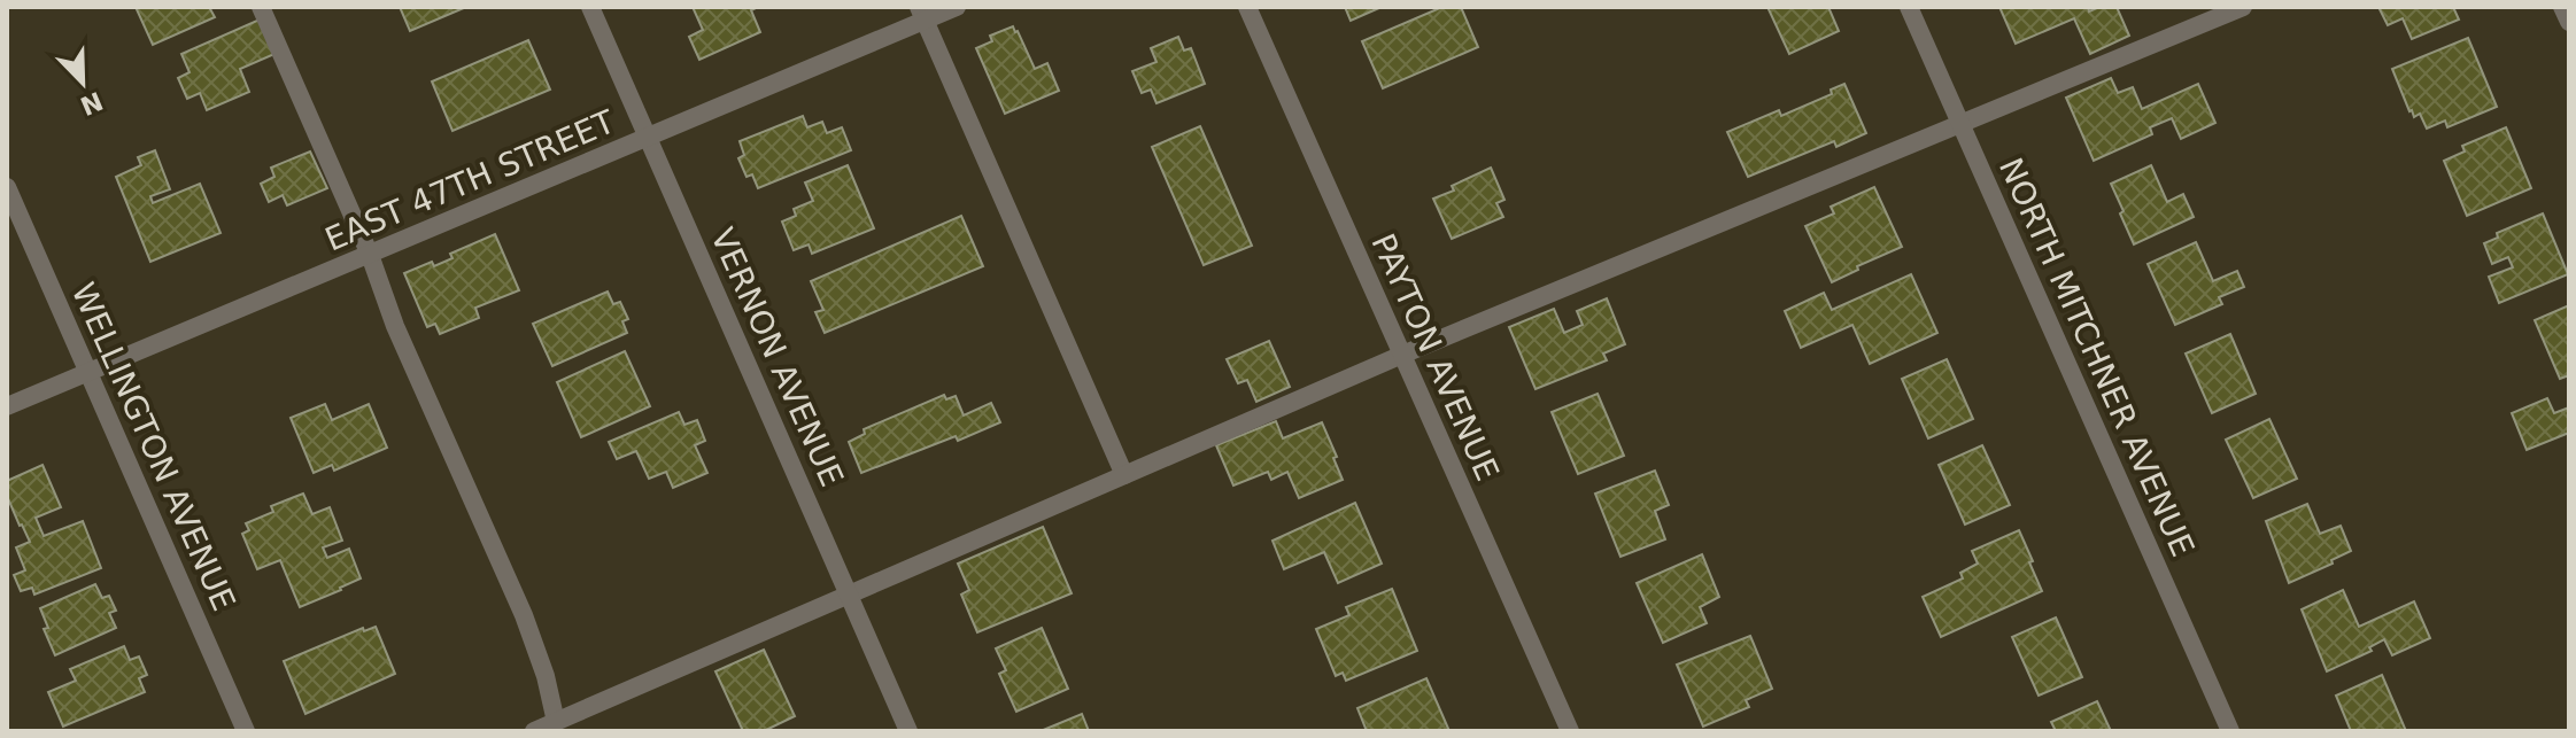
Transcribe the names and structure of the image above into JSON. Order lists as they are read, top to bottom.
{
  "streets": {
    "street": [
      "EAST 47TH STREET",
      "VERNON AVENUE",
      "PAYTON AVENUE",
      "NORTH MITCHNER AVENUE",
      "WELLINGTON AVENUE"
    ]
  },
  "crossings": [
    ["EAST 47TH STREET", "VERNON AVENUE"],
    ["EAST 47TH STREET", "WELLINGTON AVENUE"]
  ],
  "north": "bottom right"
}
